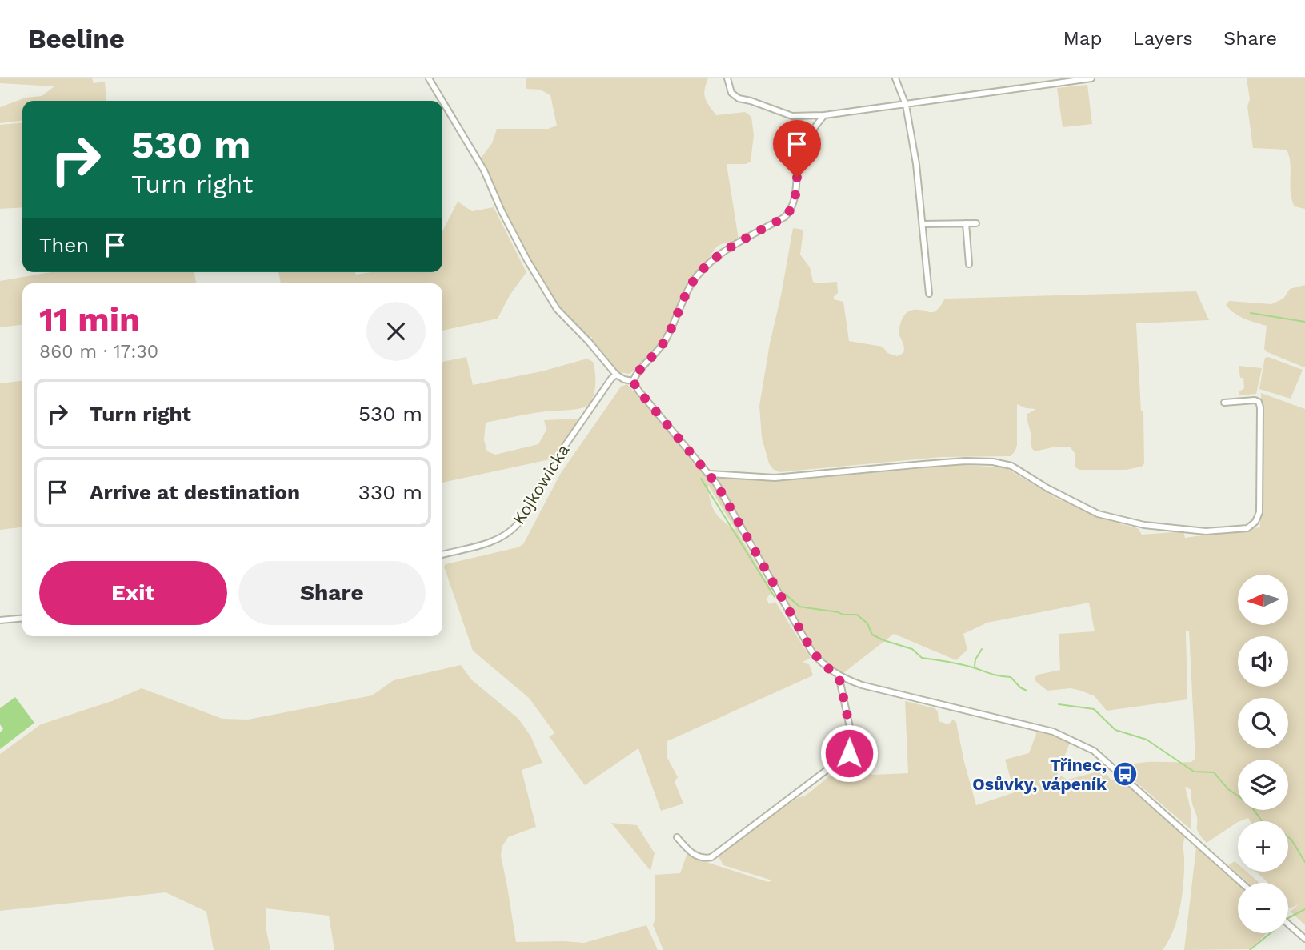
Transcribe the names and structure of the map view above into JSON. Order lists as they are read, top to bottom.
{
  "streets": {
    "street": ["Kojkowicka"]
  },
  "places": {
    "bus stop": ["Třinec, Osůvky, vápeník"]
  },
  "north": "left",
  "page": {
    "header": "Beeline",
    "nav": ["Map", "Layers", "Share"],
    "turn": ["530 m", "Turn right"],
    "then": "Then",
    "heading": ["11 min", "860 m · 17:30"],
    "list": [
      {
        "name": "Turn right",
        "value": "530 m"
      },
      {
        "name": "Arrive at destination",
        "value": "330 m"
      }
    ],
    "buttons": ["Exit", "Share"],
    "map_buttons": ["+", "−"]
  }
}
